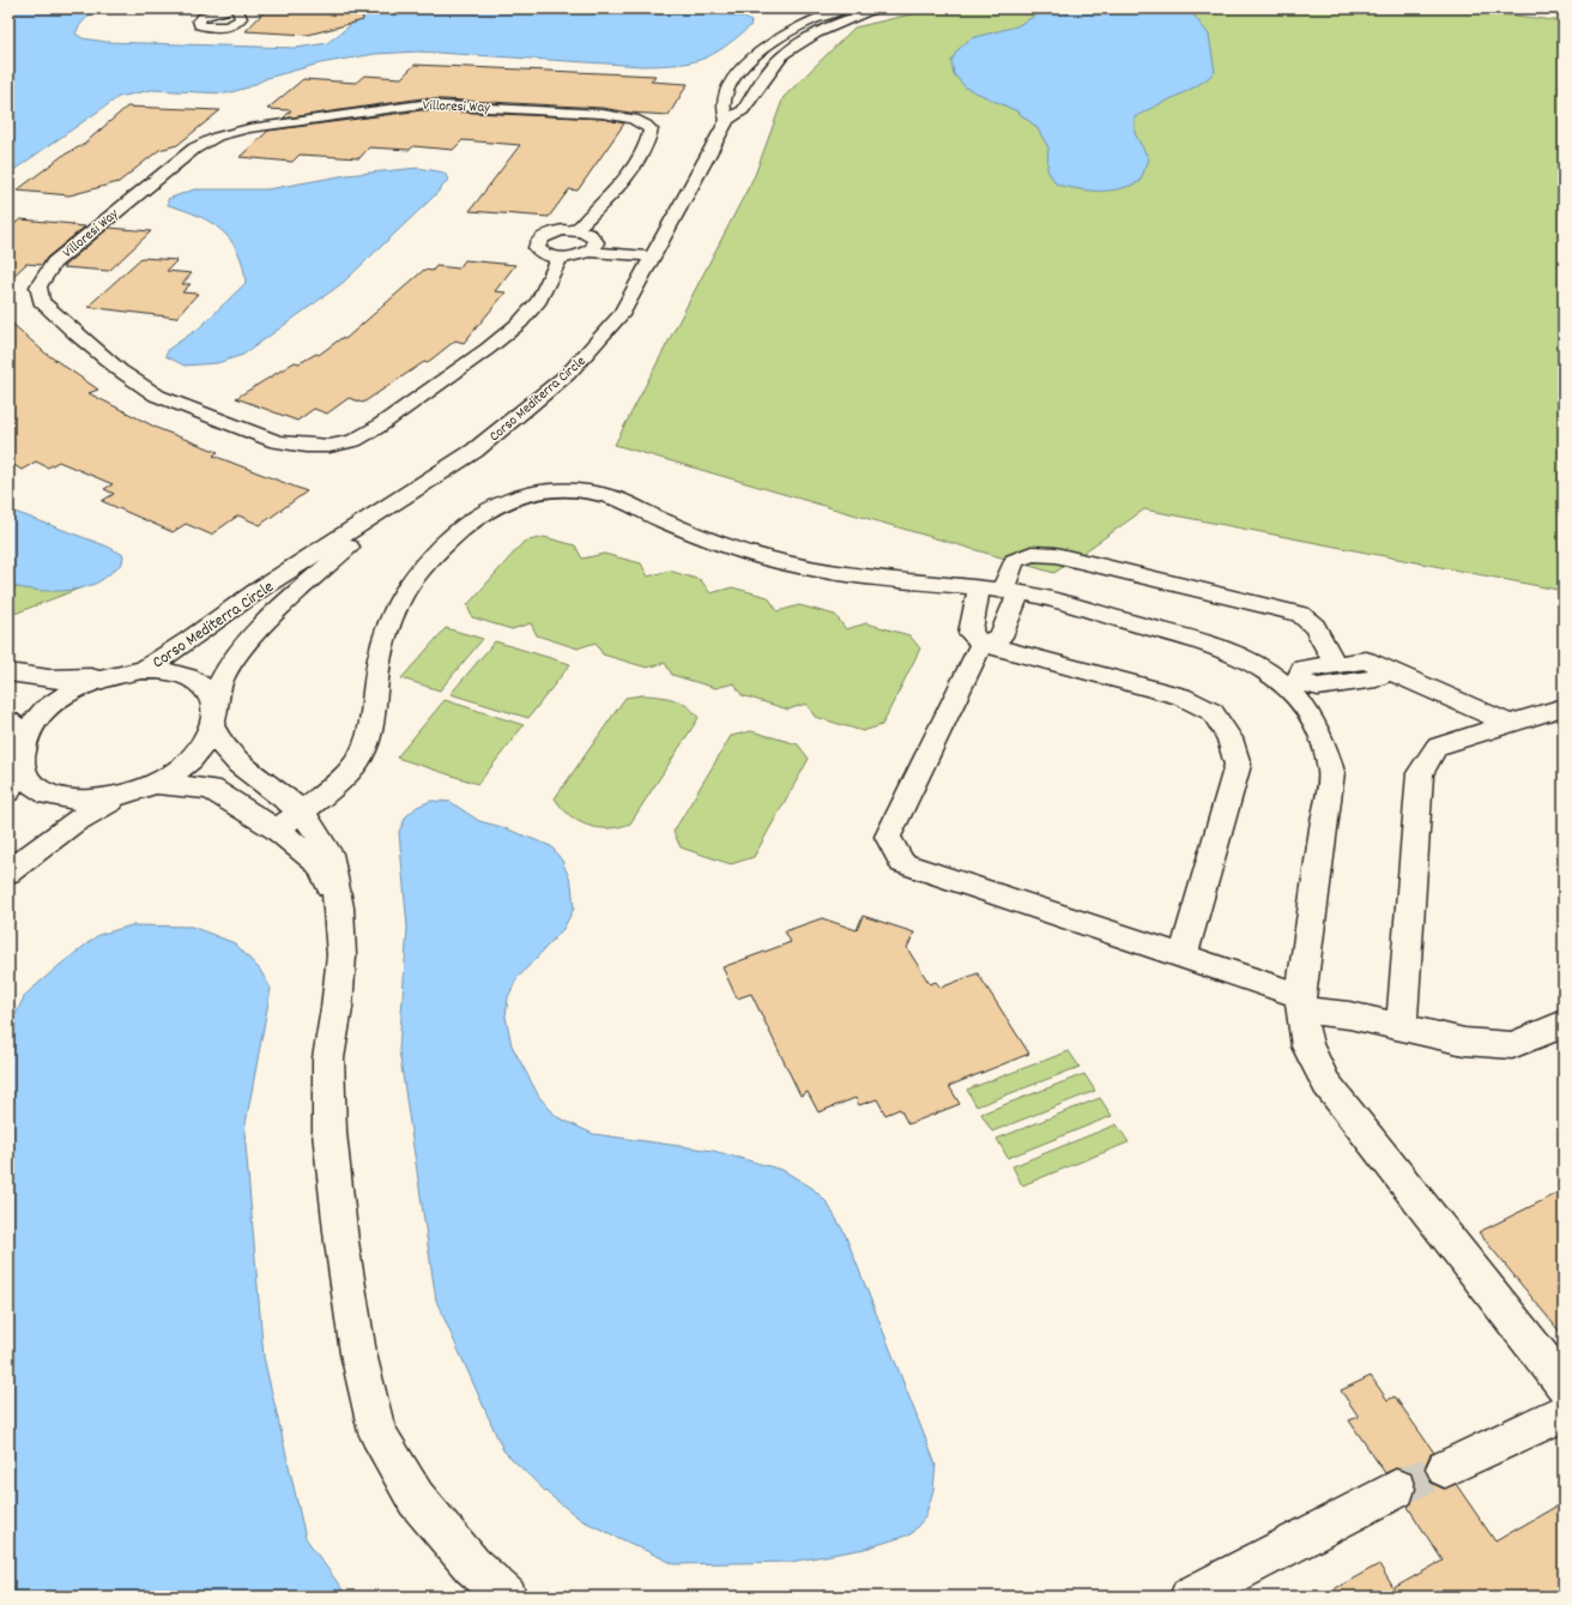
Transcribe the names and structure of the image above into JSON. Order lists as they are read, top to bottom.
{
  "streets": {
    "street": ["Villoresi Way", "Corso Mediterra Circle"]
  }
}
